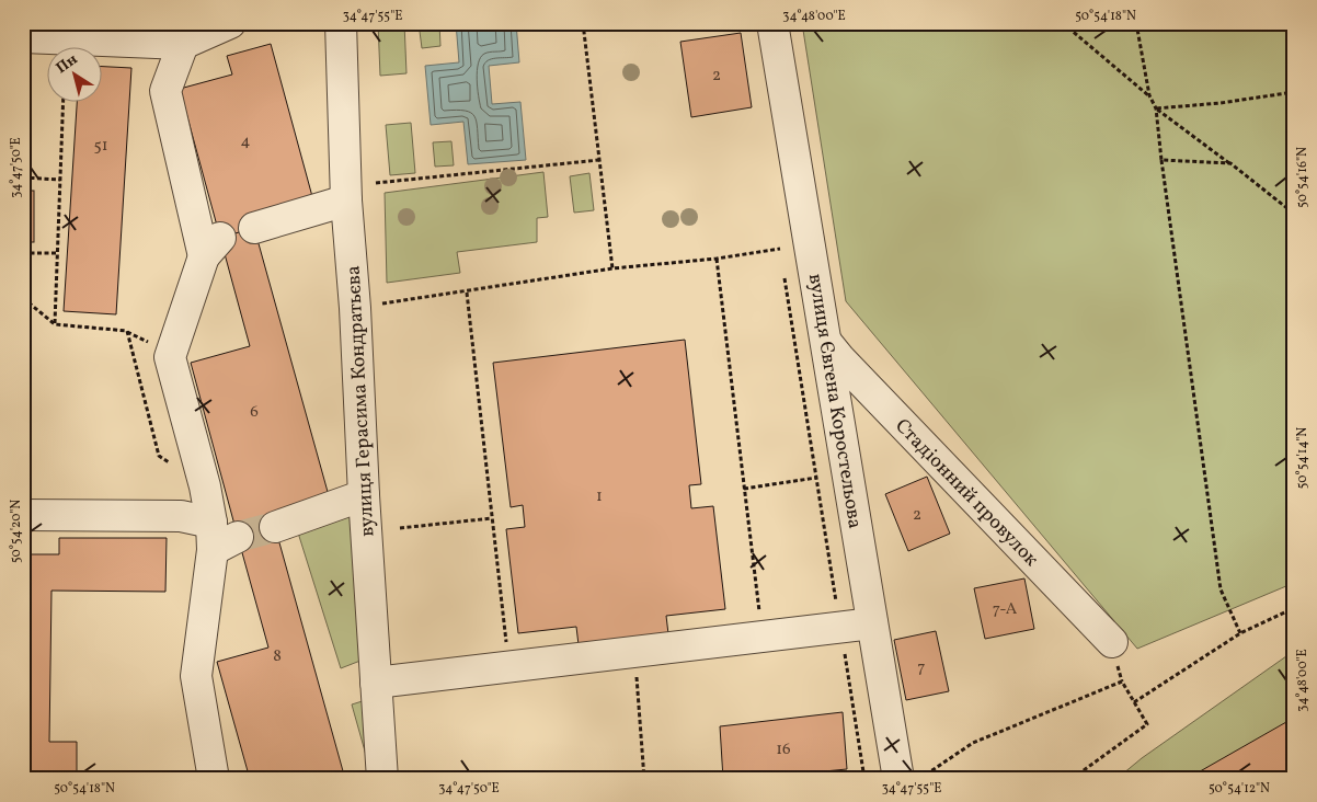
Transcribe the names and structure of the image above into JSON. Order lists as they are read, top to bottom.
{
  "streets": {
    "street": ["вулиця Герасима Кондратьєва", "вулиця Євгена Коростельова", "Стадіонний провулок"]
  },
  "crossings": [
    ["вулиця Євгена Коростельова", "Стадіонний провулок"]
  ],
  "house_numbers": [
    "2",
    "4",
    "51",
    "6",
    "1",
    "2",
    "7-А",
    "8",
    "7",
    "16"
  ],
  "north": "top left",
  "coordinates": [
    "34°47'55\"E",
    "34°48'00\"E",
    "50°54'18\"N",
    "34°47'50\"E",
    "50°54'16\"N",
    "50°54'14\"N",
    "50°54'20\"N",
    "50°54'12\"N"
  ]
}
